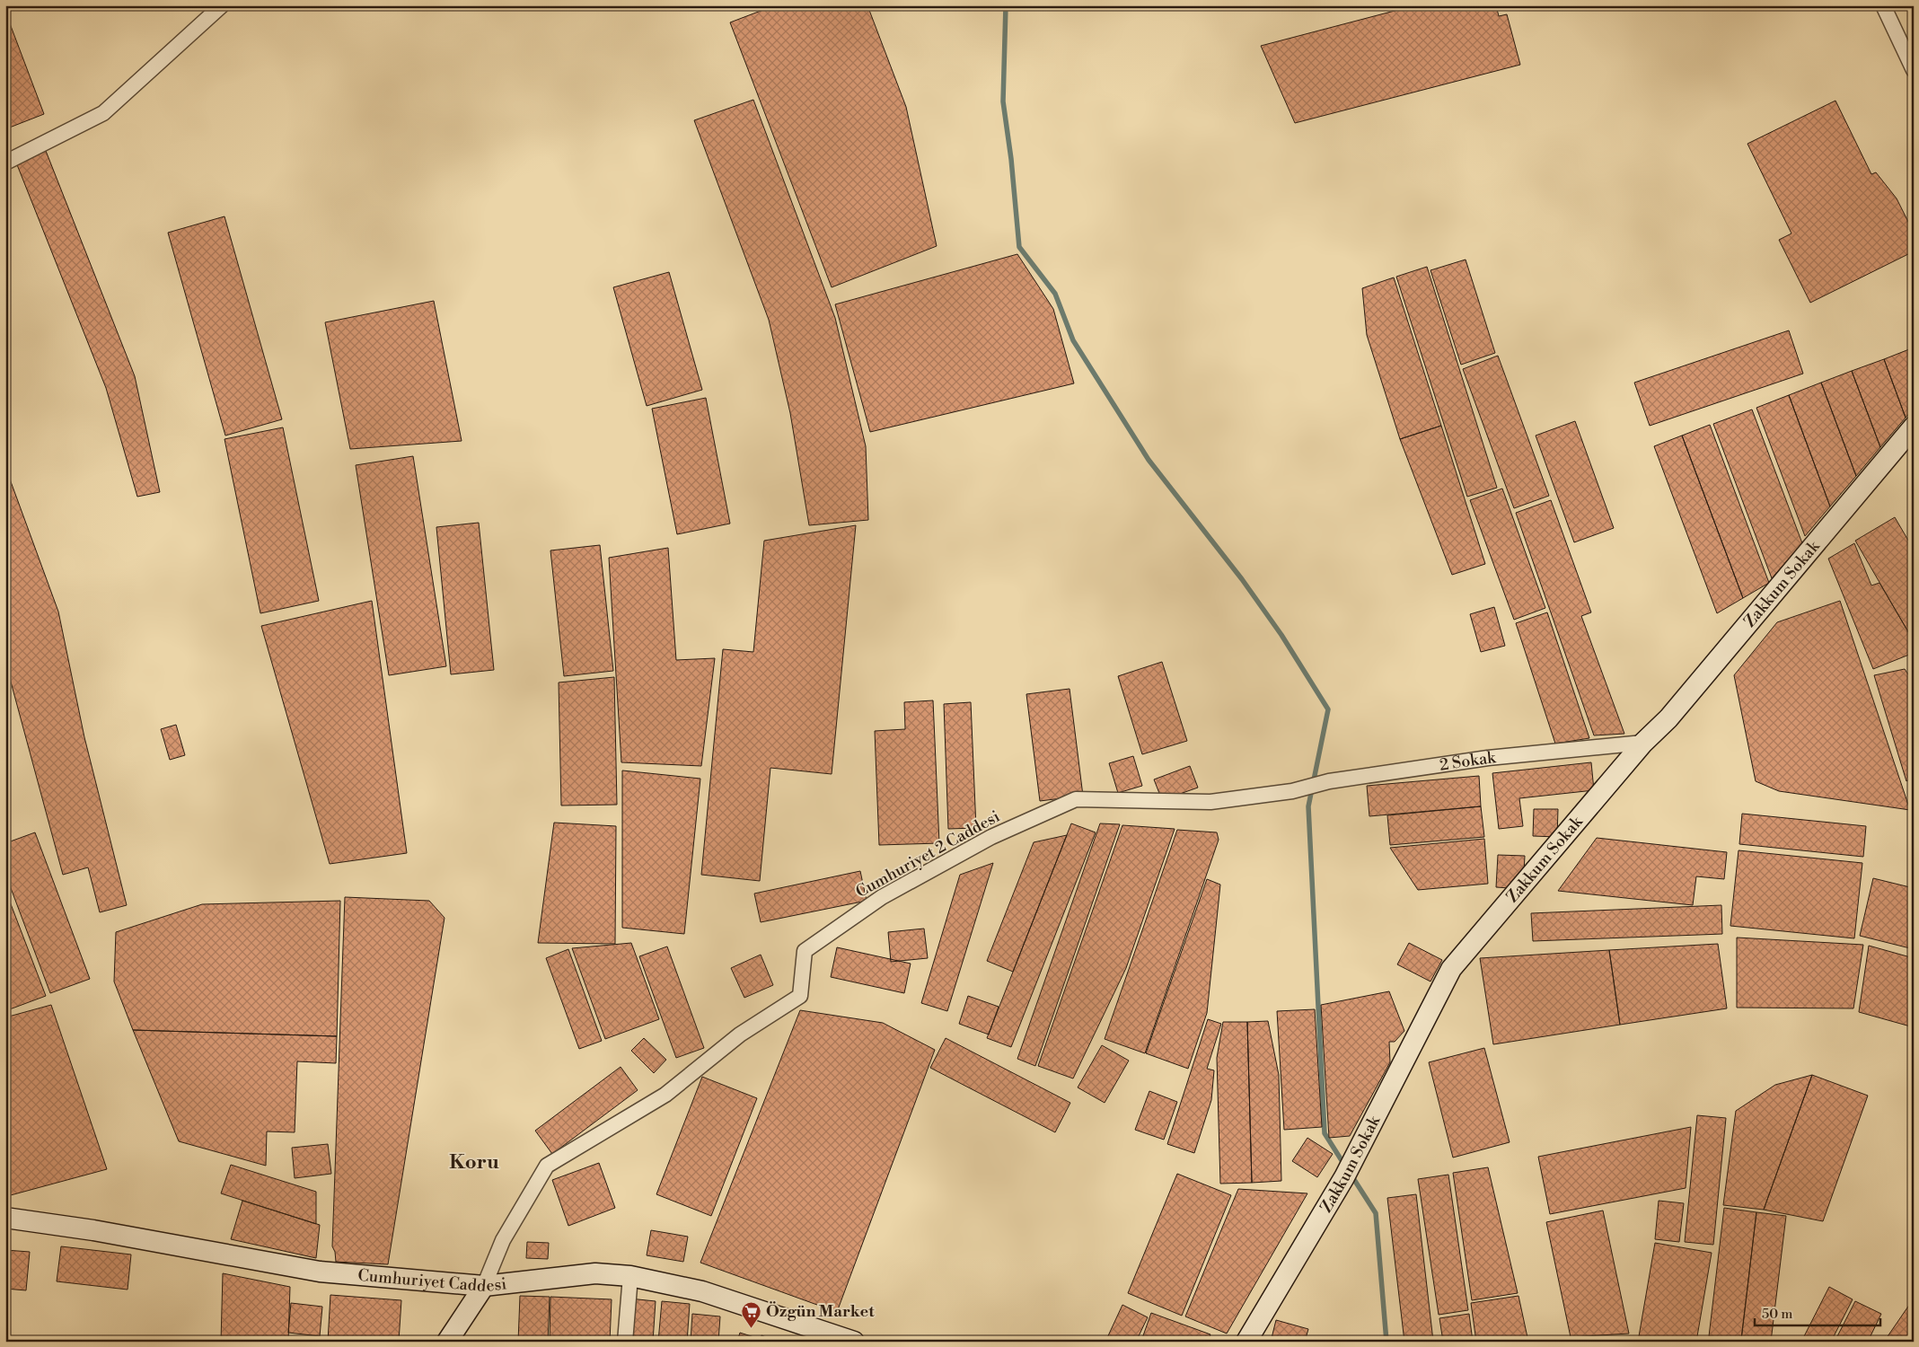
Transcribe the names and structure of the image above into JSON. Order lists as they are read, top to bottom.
{
  "streets": {
    "street": [
      "Zakkum Sokak",
      "2 Sokak",
      "Cumhuriyet 2 Caddesi",
      "Cumhuriyet Caddesi"
    ]
  },
  "crossings": [
    ["Zakkum Sokak", "2 Sokak"],
    ["2 Sokak", "Cumhuriyet 2 Caddesi"],
    ["Cumhuriyet 2 Caddesi", "Cumhuriyet Caddesi"]
  ],
  "districts": ["Koru"],
  "places": {
    "supermarket": ["Özgün Market"]
  },
  "scale_bar": "50 m"
}
